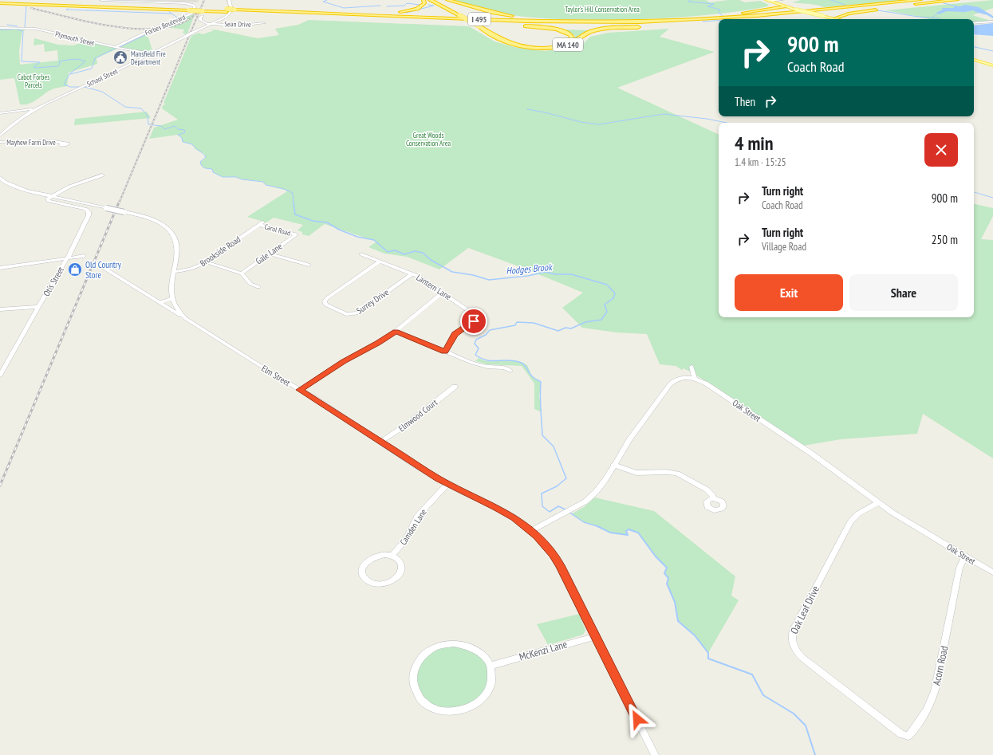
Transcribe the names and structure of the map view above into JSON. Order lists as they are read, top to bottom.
{
  "streets": {
    "highway": ["I 495", "MA 140"],
    "street": [
      "Sean Drive",
      "Forbes Boulevard",
      "Plymouth Street",
      "School Street",
      "Mayhew Farm Drive",
      "Carol Road",
      "Brookside Road",
      "Gale Lane",
      "Otis Street",
      "Lantern Lane",
      "Surrey Drive",
      "Elm Street",
      "Oak Street",
      "Elmwood Court",
      "Camden Lane",
      "Oak Leaf Drive",
      "McKenzi Lane",
      "Acorn Road"
    ]
  },
  "crossings": [
    ["Sean Drive", "School Street"],
    ["Forbes Boulevard", "Plymouth Street"],
    ["Plymouth Street", "School Street"],
    ["Carol Road", "Brookside Road"],
    ["Carol Road", "Gale Lane"],
    ["Brookside Road", "Elm Street"],
    ["Otis Street", "Elm Street"],
    ["Lantern Lane", "Surrey Drive"],
    ["Elm Street", "Oak Street"],
    ["Elm Street", "Elmwood Court"],
    ["Elm Street", "Camden Lane"],
    ["Elm Street", "McKenzi Lane"],
    ["Oak Street", "Oak Leaf Drive"],
    ["Oak Street", "Acorn Road"],
    ["Oak Leaf Drive", "Acorn Road"]
  ],
  "water": ["Hodges Brook"],
  "parks": ["Taylor's Hill Conservation Area", "Cabot Forbes Parcels", "Great Woods Conservation Area"],
  "places": {
    "public building": ["Mansfield Fire Department"],
    "shop": ["Old Country Store"]
  },
  "page": {
    "turn": ["900 m", "Coach Road"],
    "then": "Then",
    "heading": ["4 min", "1.4 km · 15:25"],
    "list": [
      {
        "name": "Turn right",
        "note": "Coach Road",
        "value": "900 m"
      },
      {
        "name": "Turn right",
        "note": "Village Road",
        "value": "250 m"
      }
    ],
    "buttons": ["Exit", "Share"]
  }
}
